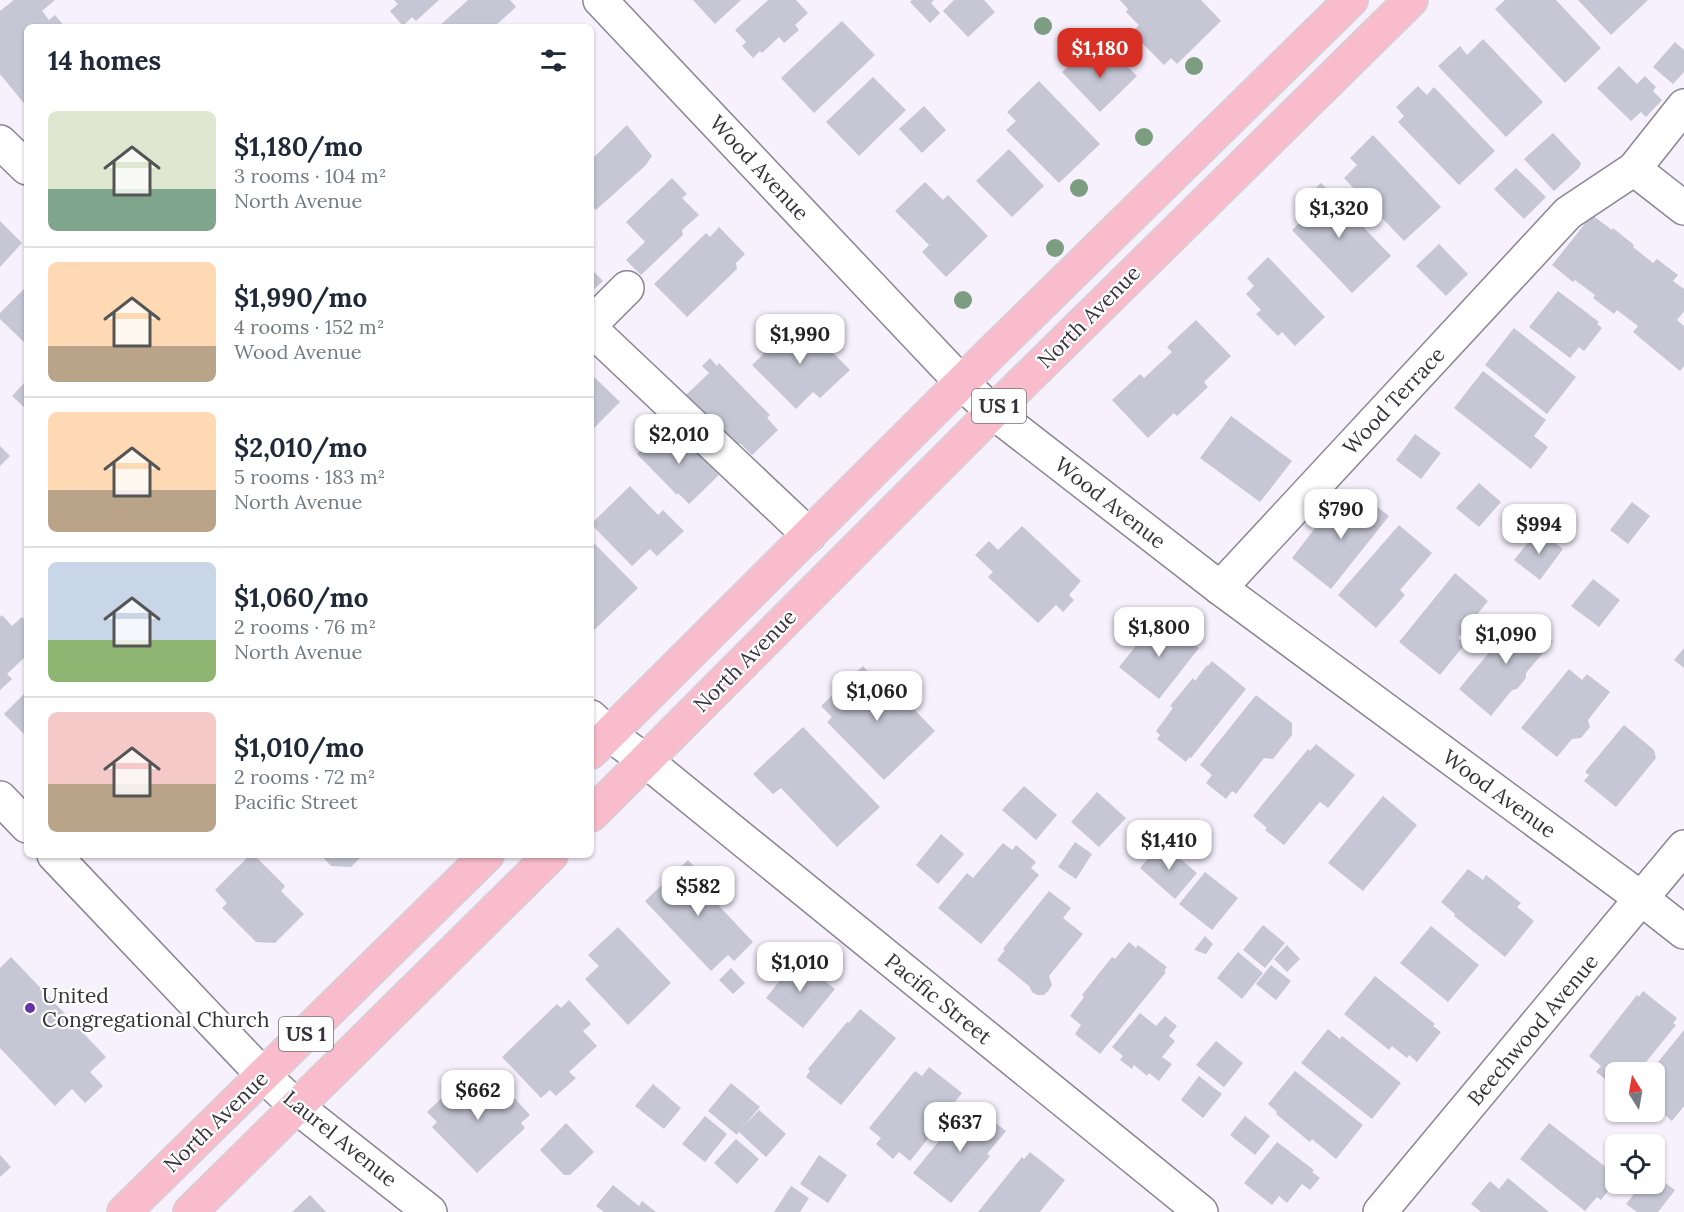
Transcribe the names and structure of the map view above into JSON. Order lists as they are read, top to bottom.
{
  "streets": {
    "main road": ["North Avenue", "US 1"],
    "street": [
      "Wood Avenue",
      "Wood Terrace",
      "Pacific Street",
      "Beechwood Avenue",
      "Laurel Avenue"
    ]
  },
  "crossings": [
    ["Wood Avenue", "North Avenue"],
    ["Wood Avenue", "Wood Terrace"],
    ["Wood Avenue", "Beechwood Avenue"],
    ["North Avenue", "Pacific Street"],
    ["North Avenue", "Laurel Avenue"],
    ["US 1", "Laurel Avenue"]
  ],
  "places": ["United Congregational Church"],
  "north": "top",
  "page": {
    "heading": "14 homes",
    "price": [
      "$1,180",
      "$1,320",
      "$1,990",
      "$2,010",
      "$790",
      "$994",
      "$1,800",
      "$1,090",
      "$1,060",
      "$1,410",
      "$582",
      "$1,010",
      "$662",
      "$637"
    ],
    "list": [
      {
        "name": "$1,180/mo",
        "note": "3 rooms · 104 m² · North Avenue"
      },
      {
        "name": "$1,990/mo",
        "note": "4 rooms · 152 m² · Wood Avenue"
      },
      {
        "name": "$2,010/mo",
        "note": "5 rooms · 183 m² · North Avenue"
      },
      {
        "name": "$1,060/mo",
        "note": "2 rooms · 76 m² · North Avenue"
      },
      {
        "name": "$1,010/mo",
        "note": "2 rooms · 72 m² · Pacific Street"
      }
    ]
  }
}
